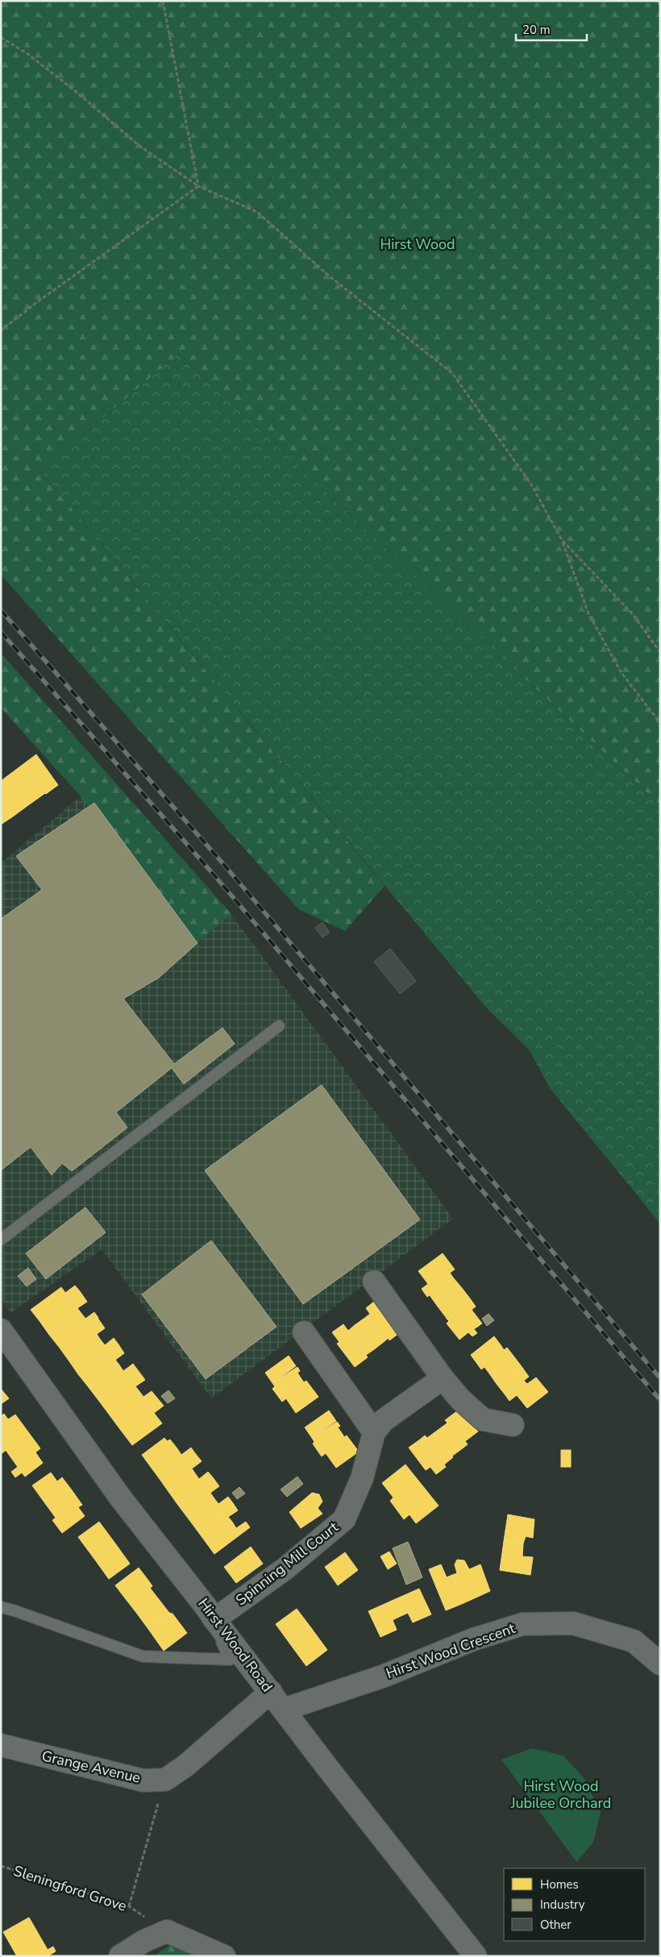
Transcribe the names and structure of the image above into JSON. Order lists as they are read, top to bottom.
{
  "streets": {
    "street": [
      "Spinning Mill Court",
      "Hirst Wood Road",
      "Hirst Wood Crescent",
      "Grange Avenue"
    ],
    "path": ["Sleningford Grove"]
  },
  "crossings": [
    ["Spinning Mill Court", "Hirst Wood Road"],
    ["Hirst Wood Road", "Hirst Wood Crescent"]
  ],
  "parks": ["Hirst Wood", "Hirst Wood Jubilee Orchard"],
  "legend": ["Homes", "Industry", "Other"],
  "scale_bar": "20 m"
}
